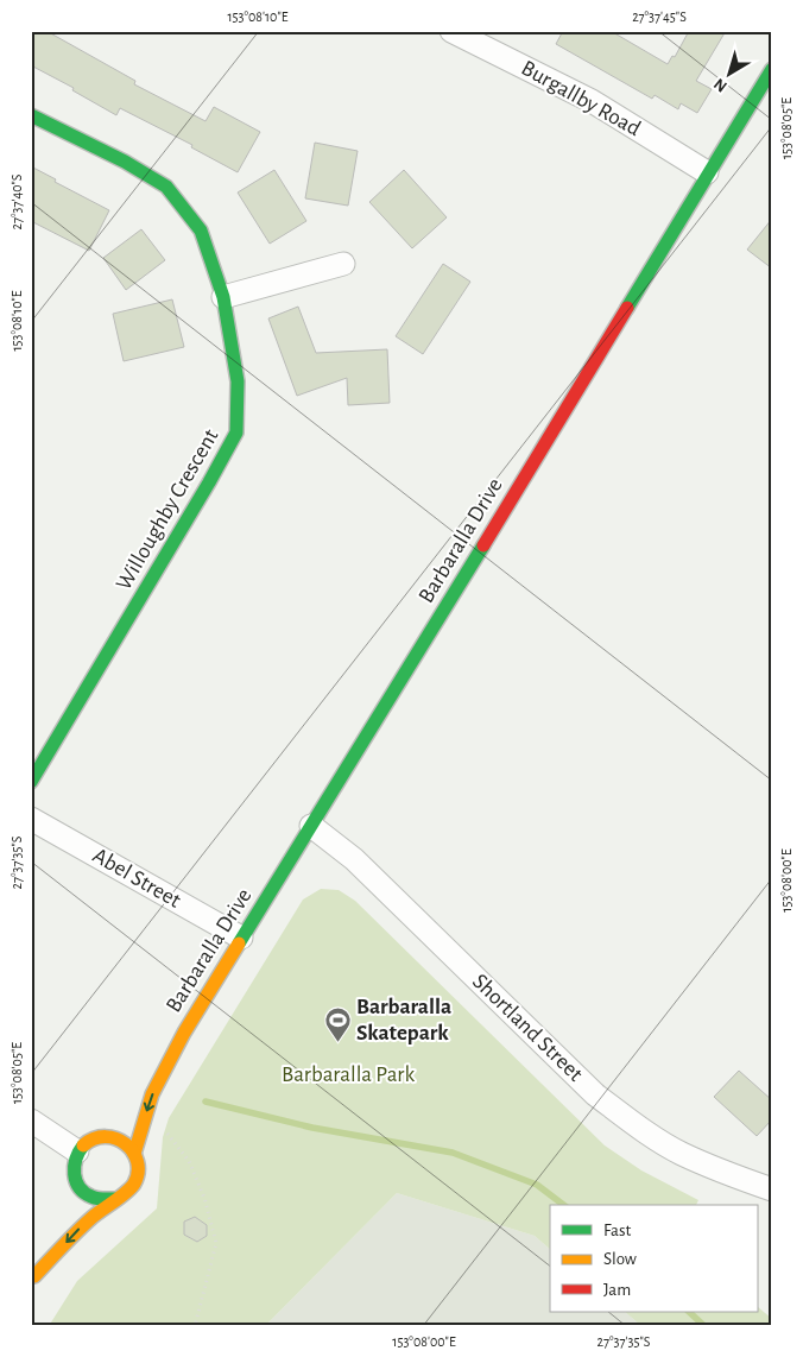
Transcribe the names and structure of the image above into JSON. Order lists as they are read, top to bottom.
{
  "streets": {
    "street": [
      "Burgallby Road",
      "Willoughby Crescent",
      "Barbaralla Drive",
      "Abel Street",
      "Shortland Street"
    ]
  },
  "crossings": [
    ["Burgallby Road", "Barbaralla Drive"],
    ["Barbaralla Drive", "Abel Street"],
    ["Barbaralla Drive", "Shortland Street"]
  ],
  "parks": ["Barbaralla Park"],
  "places": {
    "sports": ["Barbaralla Skatepark"]
  },
  "legend": ["Fast", "Slow", "Jam"],
  "north": "bottom left",
  "coordinates": [
    "153°08'10\"E",
    "27°37'45\"S",
    "153°08'05\"E",
    "27°37'40\"S",
    "27°37'35\"S",
    "153°08'00\"E"
  ]
}
